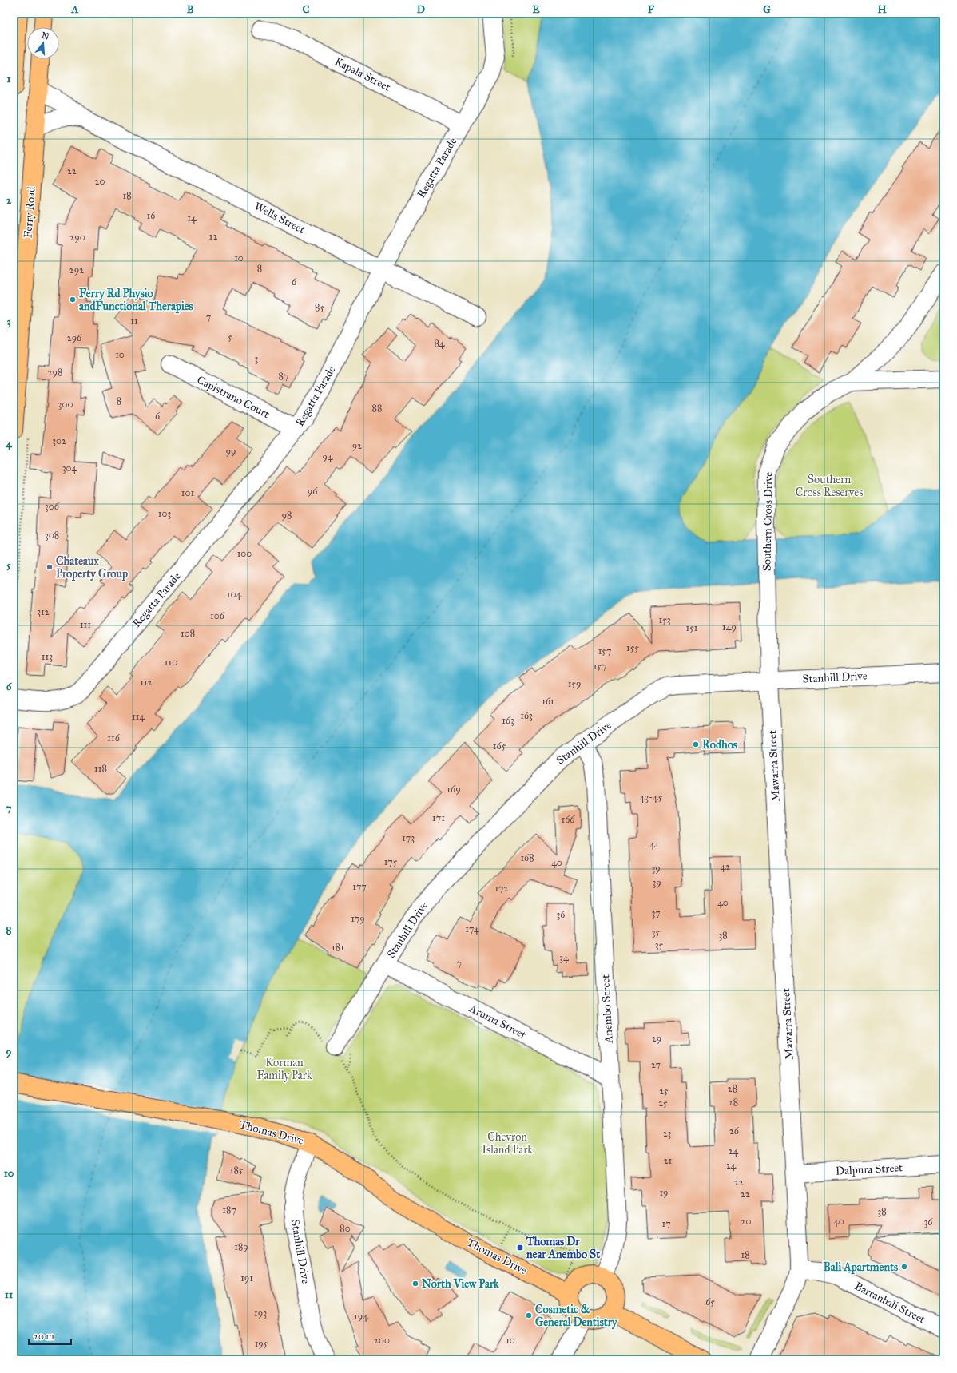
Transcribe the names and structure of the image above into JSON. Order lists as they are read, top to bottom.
{
  "streets": {
    "main road": ["Ferry Road", "Thomas Drive"],
    "street": [
      "Kapala Street",
      "Regatta Parade",
      "Wells Street",
      "Capistrano Court",
      "Southern Cross Drive",
      "Stanhill Drive",
      "Mawarra Street",
      "Anembo Street",
      "Aruma Street",
      "Dalpura Street",
      "Barranbali Street"
    ]
  },
  "crossings": [
    ["Kapala Street", "Regatta Parade"],
    ["Regatta Parade", "Wells Street"],
    ["Regatta Parade", "Capistrano Court"],
    ["Ferry Road", "Wells Street"],
    ["Southern Cross Drive", "Stanhill Drive"],
    ["Southern Cross Drive", "Mawarra Street"],
    ["Stanhill Drive", "Mawarra Street"],
    ["Stanhill Drive", "Anembo Street"],
    ["Stanhill Drive", "Aruma Street"],
    ["Stanhill Drive", "Thomas Drive"],
    ["Mawarra Street", "Dalpura Street"],
    ["Mawarra Street", "Barranbali Street"],
    ["Anembo Street", "Aruma Street"],
    ["Anembo Street", "Thomas Drive"]
  ],
  "parks": ["Southern Cross Reserves", "Korman Family Park", "Chevron Island Park"],
  "places": {
    "other": [
      "Ferry Rd Physio andFunctional Therapies",
      "Chateaux Property Group",
      "Rodhos",
      "Bali Apartments",
      "North View Park",
      "Cosmetic & General Dentistry"
    ],
    "transit": ["Thomas Dr near Anembo St"]
  },
  "house_numbers": [
    "22",
    "20",
    "18",
    "16",
    "14",
    "12",
    "290",
    "10",
    "8",
    "292",
    "6",
    "85",
    "7",
    "11",
    "5",
    "296",
    "84",
    "10",
    "3",
    "298",
    "87",
    "8",
    "300",
    "88",
    "6",
    "302",
    "92",
    "99",
    "94",
    "304",
    "96",
    "101",
    "306",
    "103",
    "98",
    "308",
    "100",
    "104",
    "312",
    "106",
    "153",
    "111",
    "149",
    "151",
    "108",
    "155",
    "157",
    "113",
    "110",
    "157",
    "112",
    "159",
    "161",
    "163",
    "114",
    "163",
    "116",
    "165",
    "118",
    "169",
    "43-45",
    "171",
    "166",
    "173",
    "41",
    "168",
    "175",
    "40",
    "42",
    "39",
    "39",
    "177",
    "172",
    "40",
    "37",
    "36",
    "179",
    "174",
    "35",
    "38",
    "35",
    "181",
    "34",
    "7",
    "29",
    "27",
    "28",
    "25",
    "28",
    "25",
    "26",
    "23",
    "24",
    "21",
    "24",
    "185",
    "22",
    "19",
    "22",
    "187",
    "38",
    "20",
    "40",
    "36",
    "17",
    "80",
    "189",
    "18",
    "191",
    "65",
    "193",
    "194",
    "200",
    "10",
    "195"
  ],
  "scale_bar": "20 m",
  "north": "top",
  "grid": {
    "columns": [
      "A",
      "B",
      "C",
      "D",
      "E",
      "F",
      "G",
      "H"
    ],
    "rows": [
      "1",
      "2",
      "3",
      "4",
      "5",
      "6",
      "7",
      "8",
      "9",
      "10",
      "11"
    ]
  }
}
